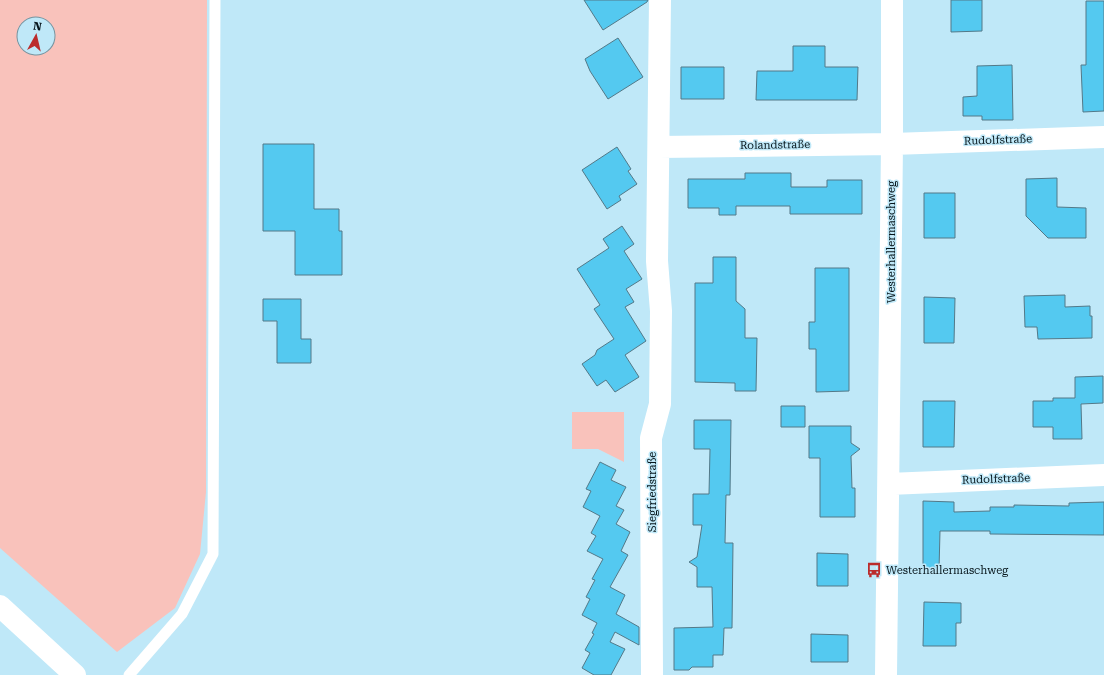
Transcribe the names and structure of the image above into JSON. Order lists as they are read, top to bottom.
{
  "streets": {
    "street": [
      "Rudolfstraße",
      "Rolandstraße",
      "Westerhallermaschweg",
      "Siegfriedstraße"
    ]
  },
  "crossings": [
    ["Rudolfstraße", "Rolandstraße"],
    ["Rudolfstraße", "Westerhallermaschweg"],
    ["Rolandstraße", "Westerhallermaschweg"],
    ["Rolandstraße", "Siegfriedstraße"]
  ],
  "places": {
    "bus stop": ["Westerhallermaschweg"]
  },
  "north": "top"
}
